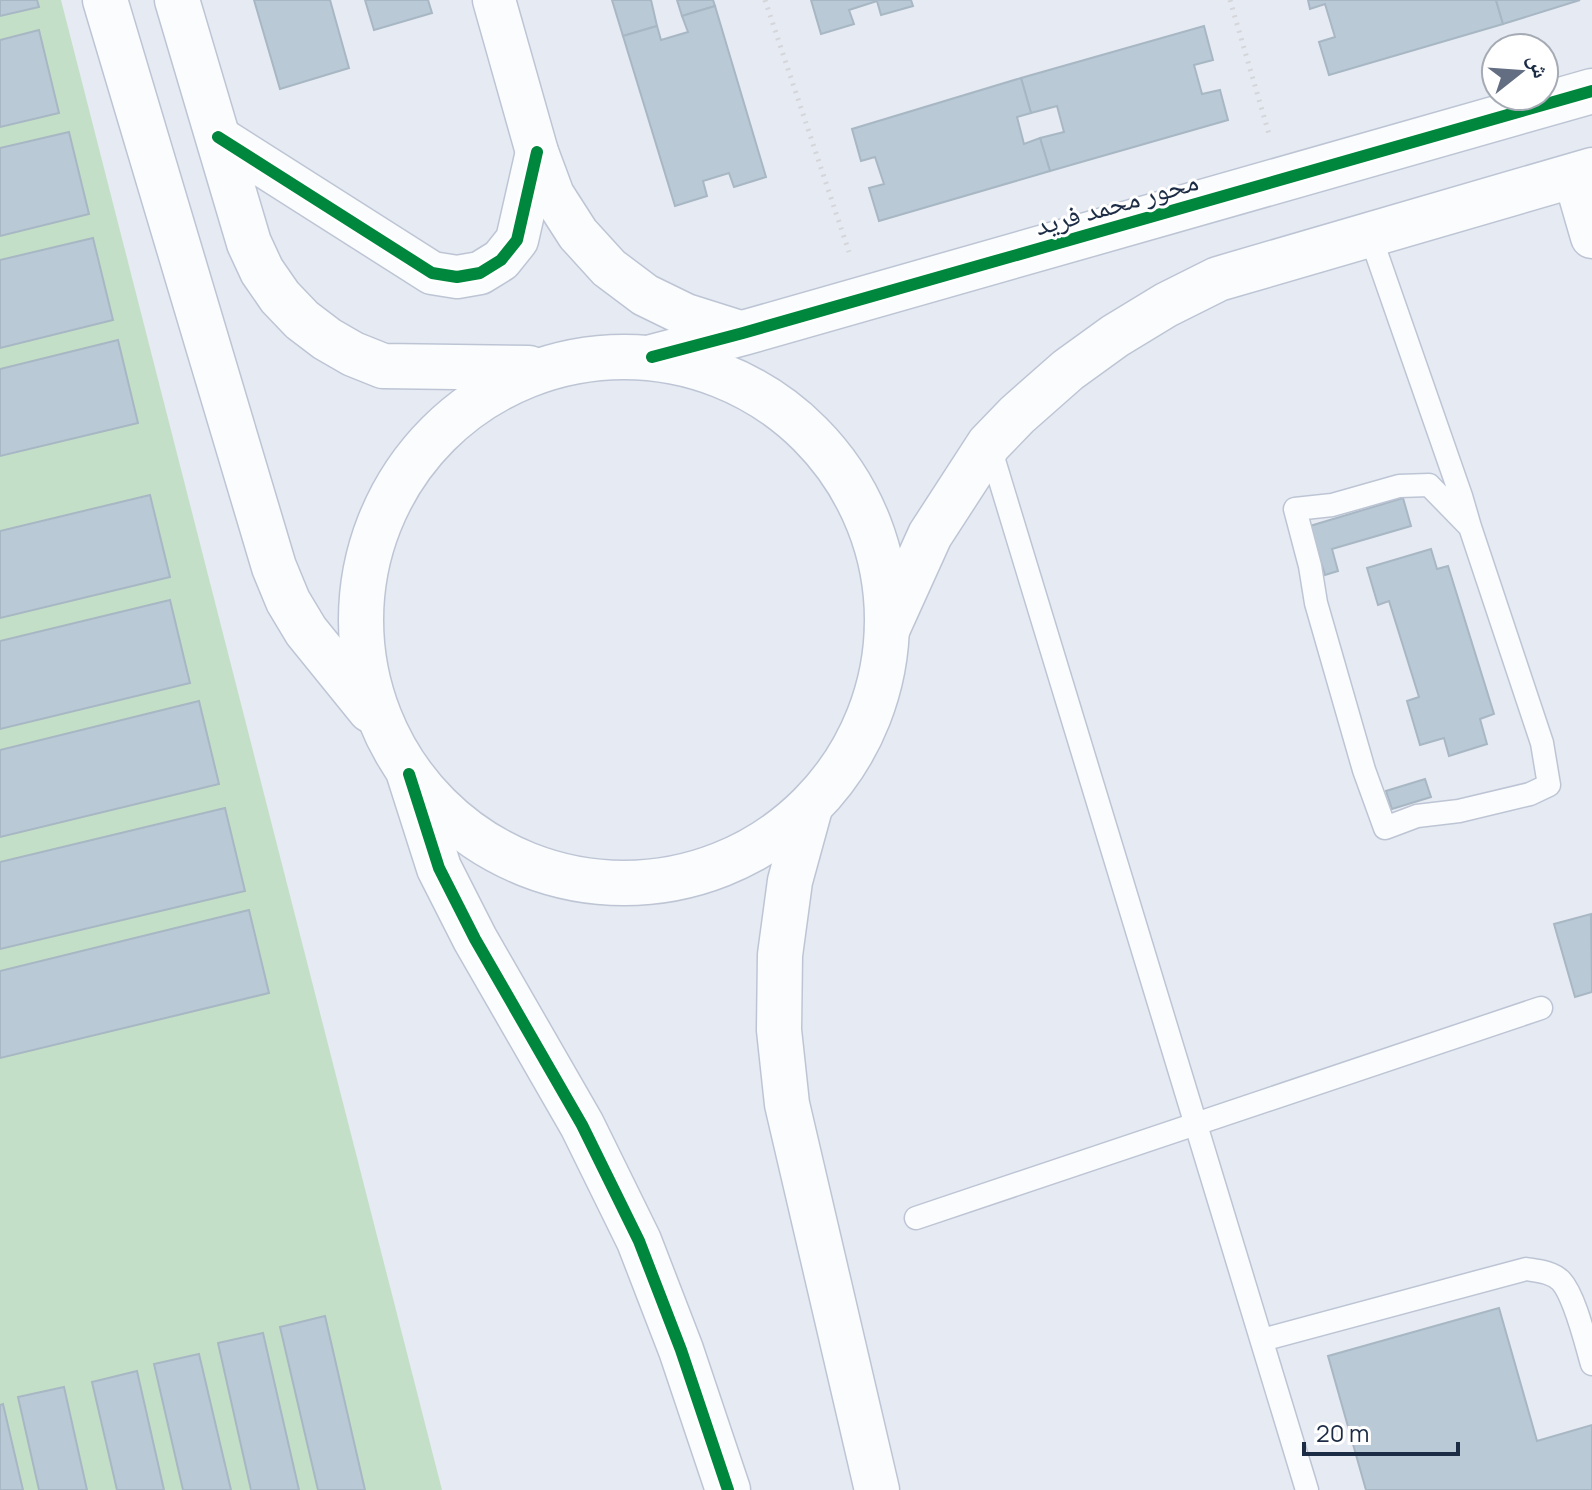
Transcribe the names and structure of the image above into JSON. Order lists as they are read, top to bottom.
{
  "streets": {
    "street": ["محور محمد فريد"]
  },
  "scale_bar": "20 m",
  "north": "right"
}
